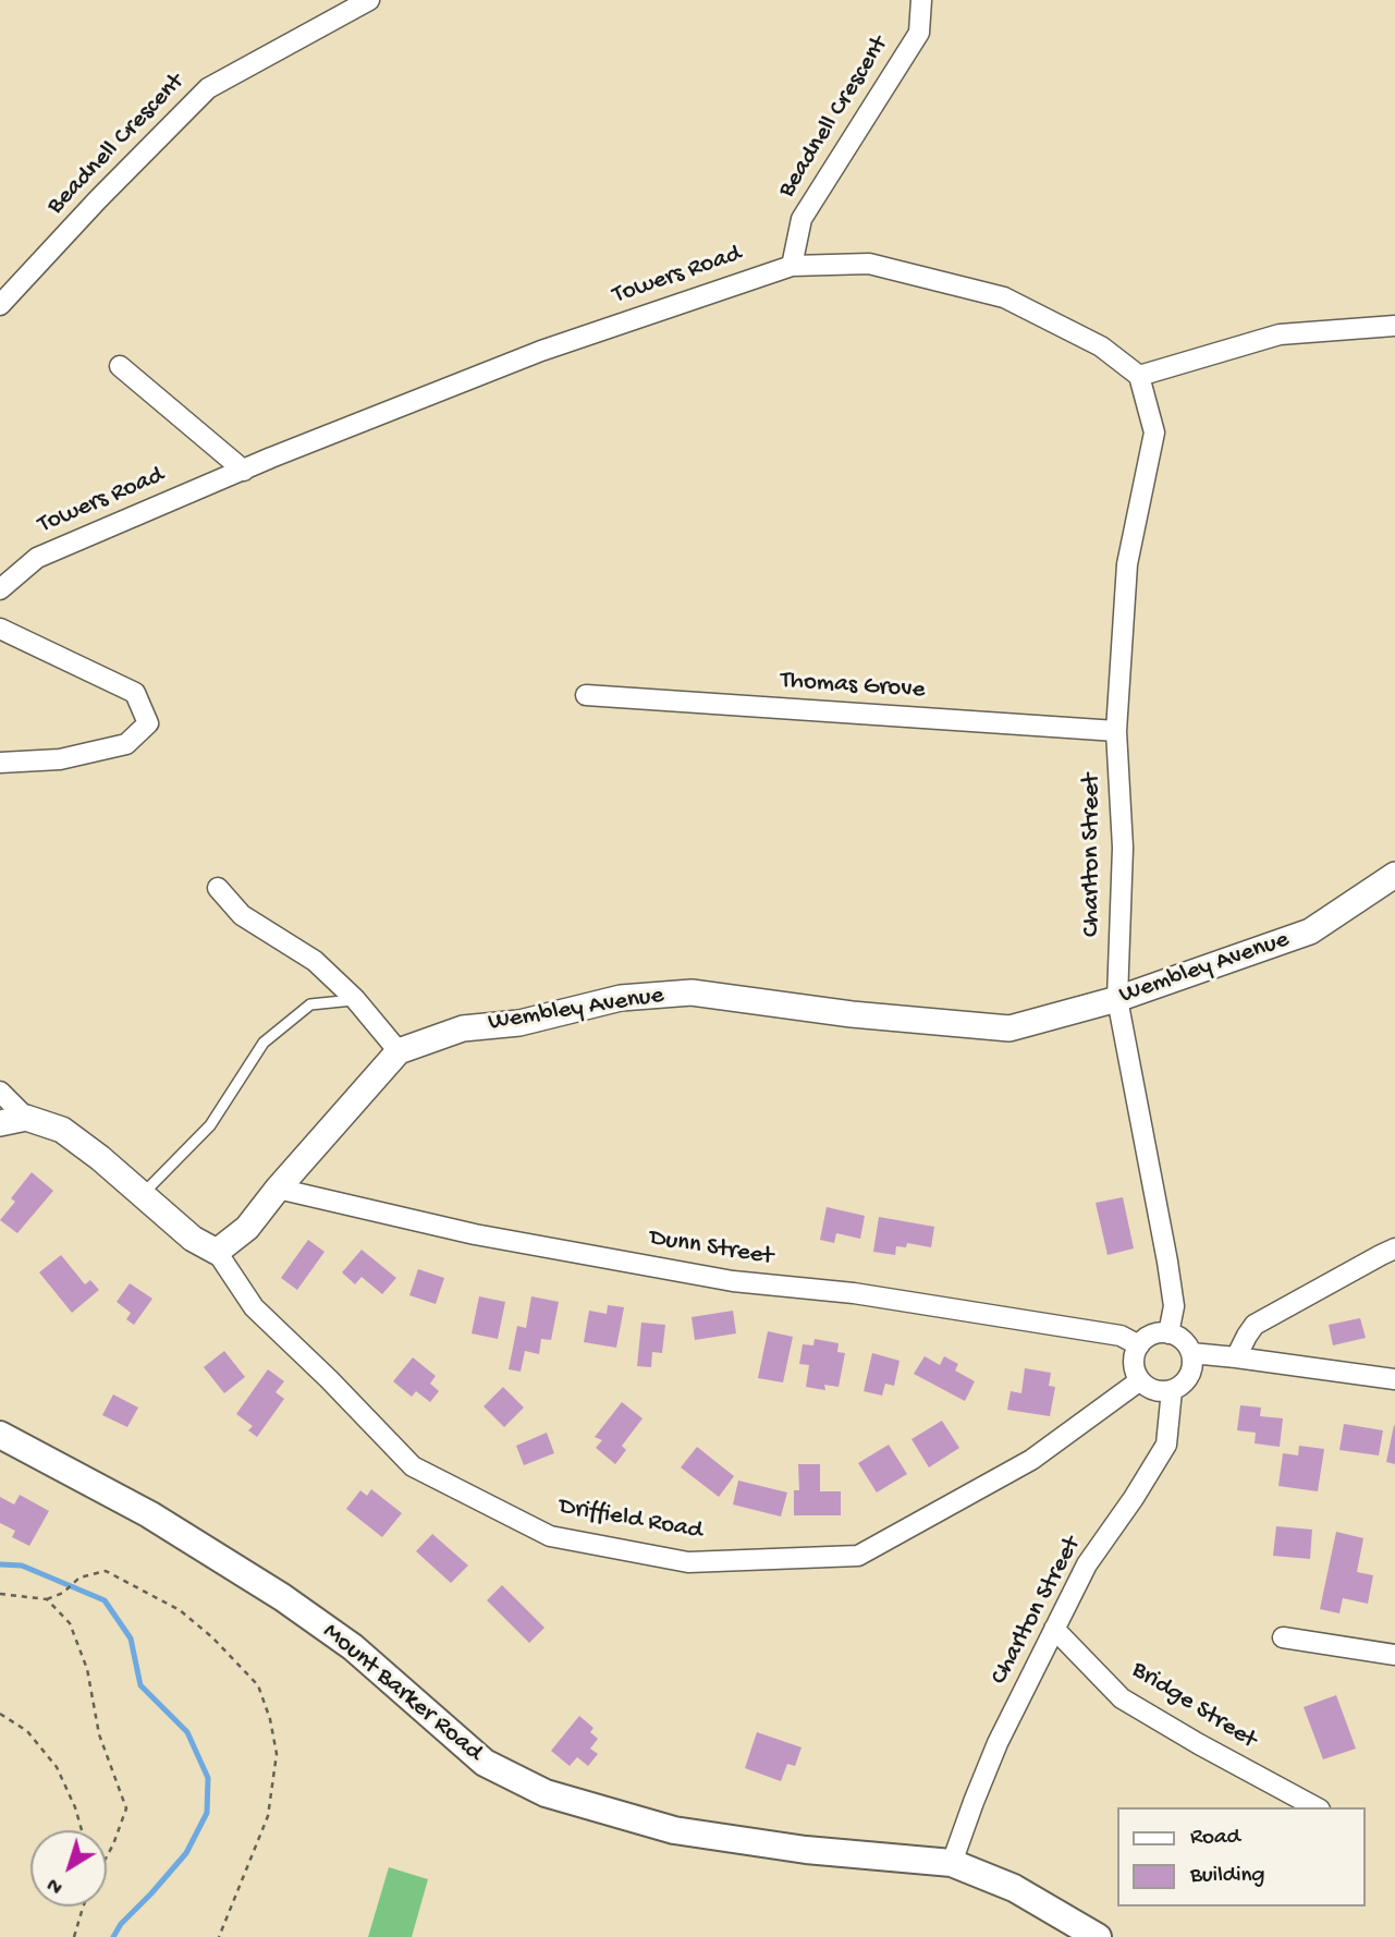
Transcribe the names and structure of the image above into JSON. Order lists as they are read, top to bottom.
{
  "streets": {
    "main road": ["Mount Barker Road"],
    "street": [
      "Beadnell Crescent",
      "Towers Road",
      "Thomas Grove",
      "Charlton Street",
      "Wembley Avenue",
      "Dunn Street",
      "Driffield Road",
      "Bridge Street"
    ]
  },
  "crossings": [
    ["Beadnell Crescent", "Towers Road"],
    ["Towers Road", "Charlton Street"],
    ["Thomas Grove", "Charlton Street"],
    ["Charlton Street", "Wembley Avenue"],
    ["Charlton Street", "Dunn Street"],
    ["Charlton Street", "Driffield Road"],
    ["Charlton Street", "Mount Barker Road"],
    ["Charlton Street", "Bridge Street"],
    ["Wembley Avenue", "Dunn Street"],
    ["Wembley Avenue", "Driffield Road"],
    ["Dunn Street", "Driffield Road"]
  ],
  "legend": ["Road", "Building"],
  "north": "bottom left"
}
